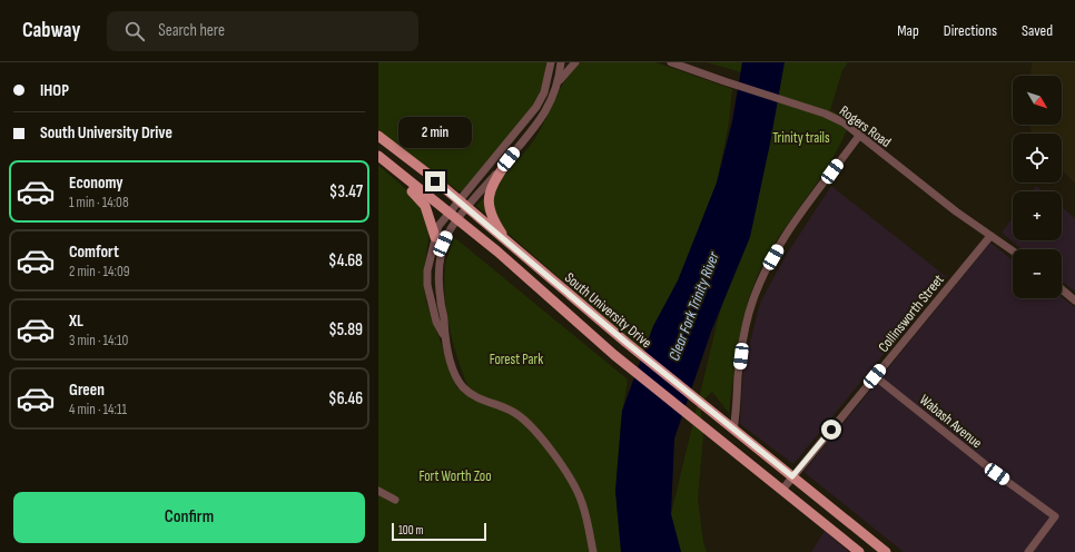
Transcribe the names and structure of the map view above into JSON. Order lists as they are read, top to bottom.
{
  "streets": {
    "main road": ["South University Drive"],
    "street": ["Rogers Road", "Collinsworth Street", "Wabash Avenue"]
  },
  "crossings": [
    ["Rogers Road", "Collinsworth Street"],
    ["South University Drive", "Collinsworth Street"],
    ["Collinsworth Street", "Wabash Avenue"]
  ],
  "water": ["Clear Fork Trinity River"],
  "parks": ["Trinity trails", "Forest Park", "Fort Worth Zoo"],
  "scale_bar": "100 m",
  "north": "bottom right",
  "page": {
    "header": "Cabway",
    "search": "Search here",
    "nav": ["Map", "Directions", "Saved"],
    "banner": ["IHOP", "South University Drive"],
    "map_buttons": ["+", "−"],
    "bubble": "2 min",
    "list": [
      {
        "name": "Economy",
        "note": "1 min · 14:08",
        "value": "$3.47"
      },
      {
        "name": "Comfort",
        "note": "2 min · 14:09",
        "value": "$4.68"
      },
      {
        "name": "XL",
        "note": "3 min · 14:10",
        "value": "$5.89"
      },
      {
        "name": "Green",
        "note": "4 min · 14:11",
        "value": "$6.46"
      }
    ],
    "buttons": "Confirm",
    "scale": "100 m"
  }
}
